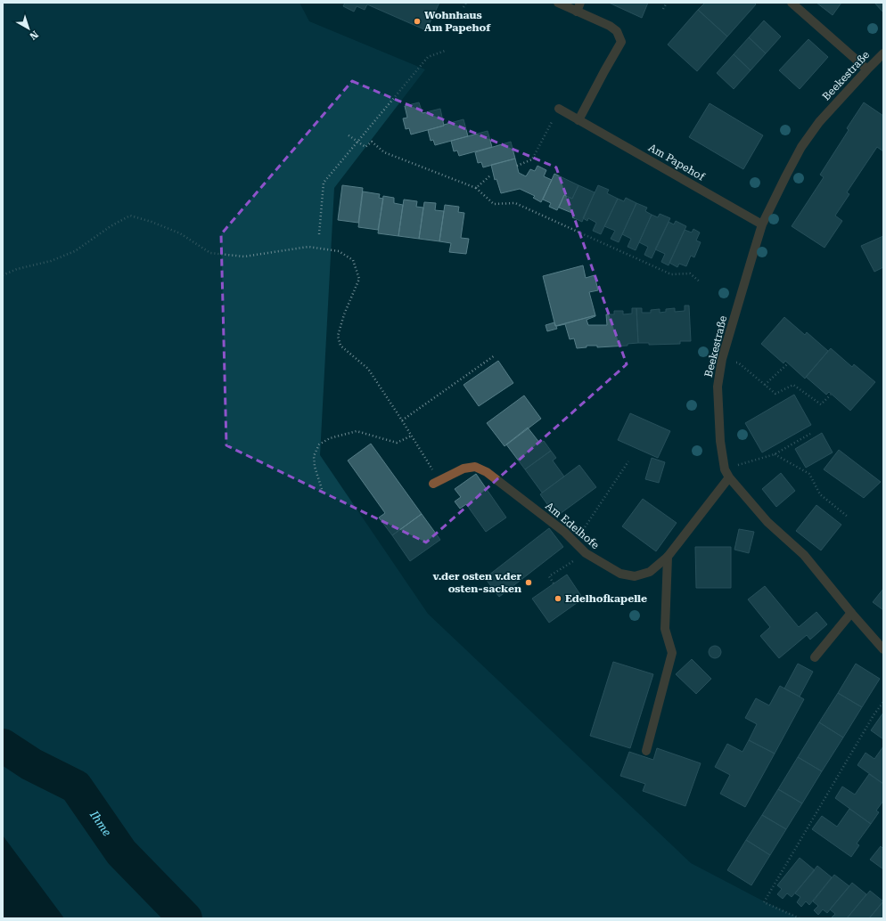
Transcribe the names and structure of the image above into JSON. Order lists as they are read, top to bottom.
{
  "streets": {
    "street": ["Beekestraße", "Am Papehof", "Am Edelhofe"]
  },
  "crossings": [
    ["Beekestraße", "Am Papehof"],
    ["Beekestraße", "Am Edelhofe"]
  ],
  "water": ["Ihme"],
  "places": ["Wohnhaus Am Papehof", "v.der osten v.der osten-sacken", "Edelhofkapelle"],
  "north": "bottom right"
}
